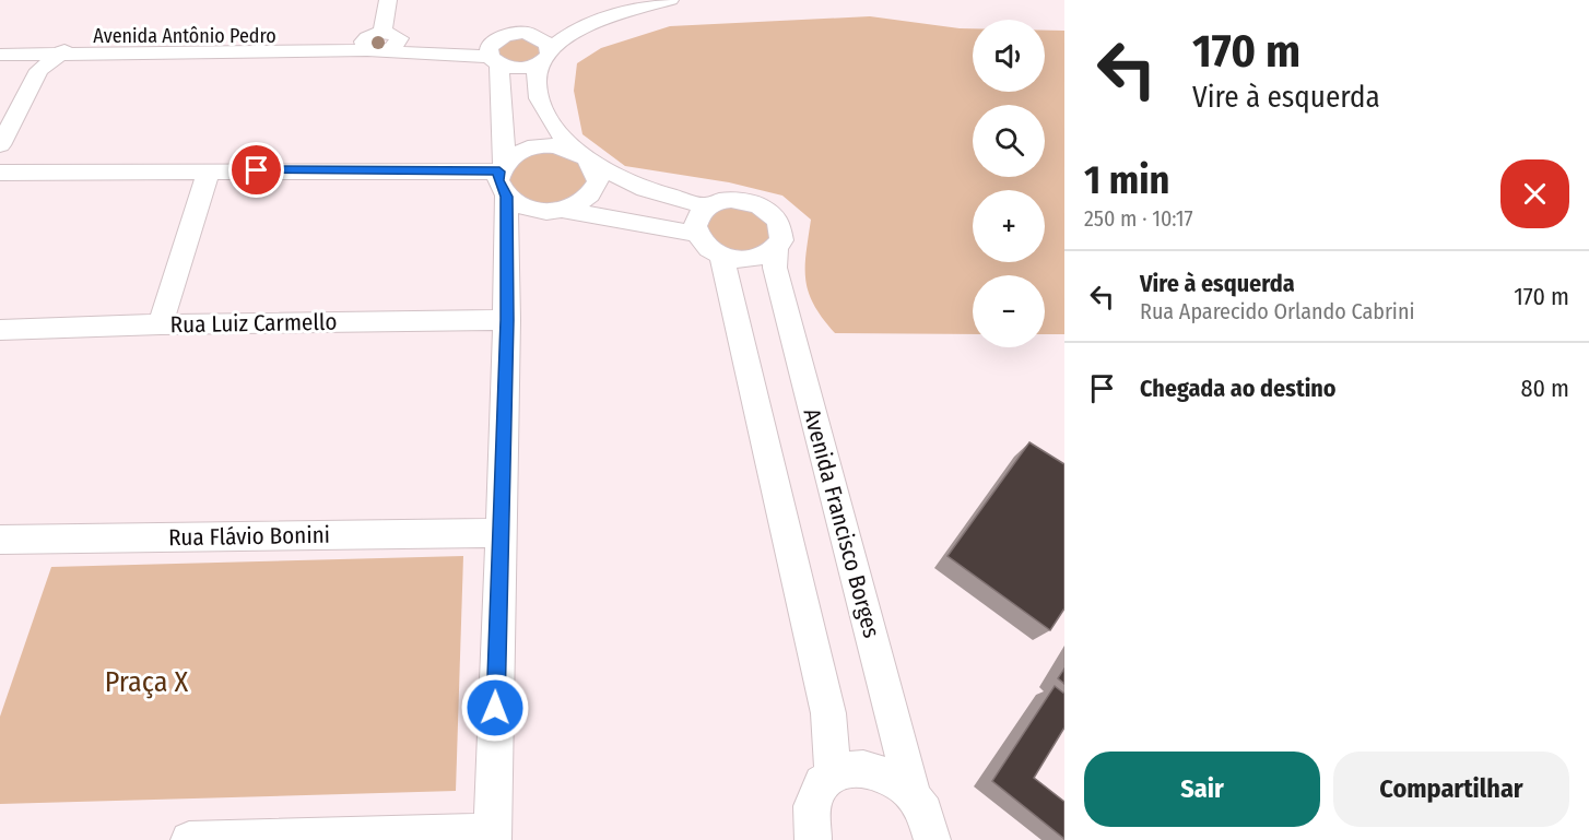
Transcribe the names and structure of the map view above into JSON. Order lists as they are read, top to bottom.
{
  "streets": {
    "street": [
      "Avenida Antônio Pedro",
      "Rua Luiz Carmello",
      "Avenida Francisco Borges",
      "Rua Flávio Bonini"
    ]
  },
  "parks": ["Praça X"],
  "page": {
    "turn": ["170 m", "Vire à esquerda"],
    "map_buttons": ["+", "−"],
    "heading": ["1 min", "250 m · 10:17"],
    "list": [
      {
        "name": "Vire à esquerda",
        "note": "Rua Aparecido Orlando Cabrini",
        "value": "170 m"
      },
      {
        "name": "Chegada ao destino",
        "value": "80 m"
      }
    ],
    "buttons": ["Sair", "Compartilhar"]
  }
}
